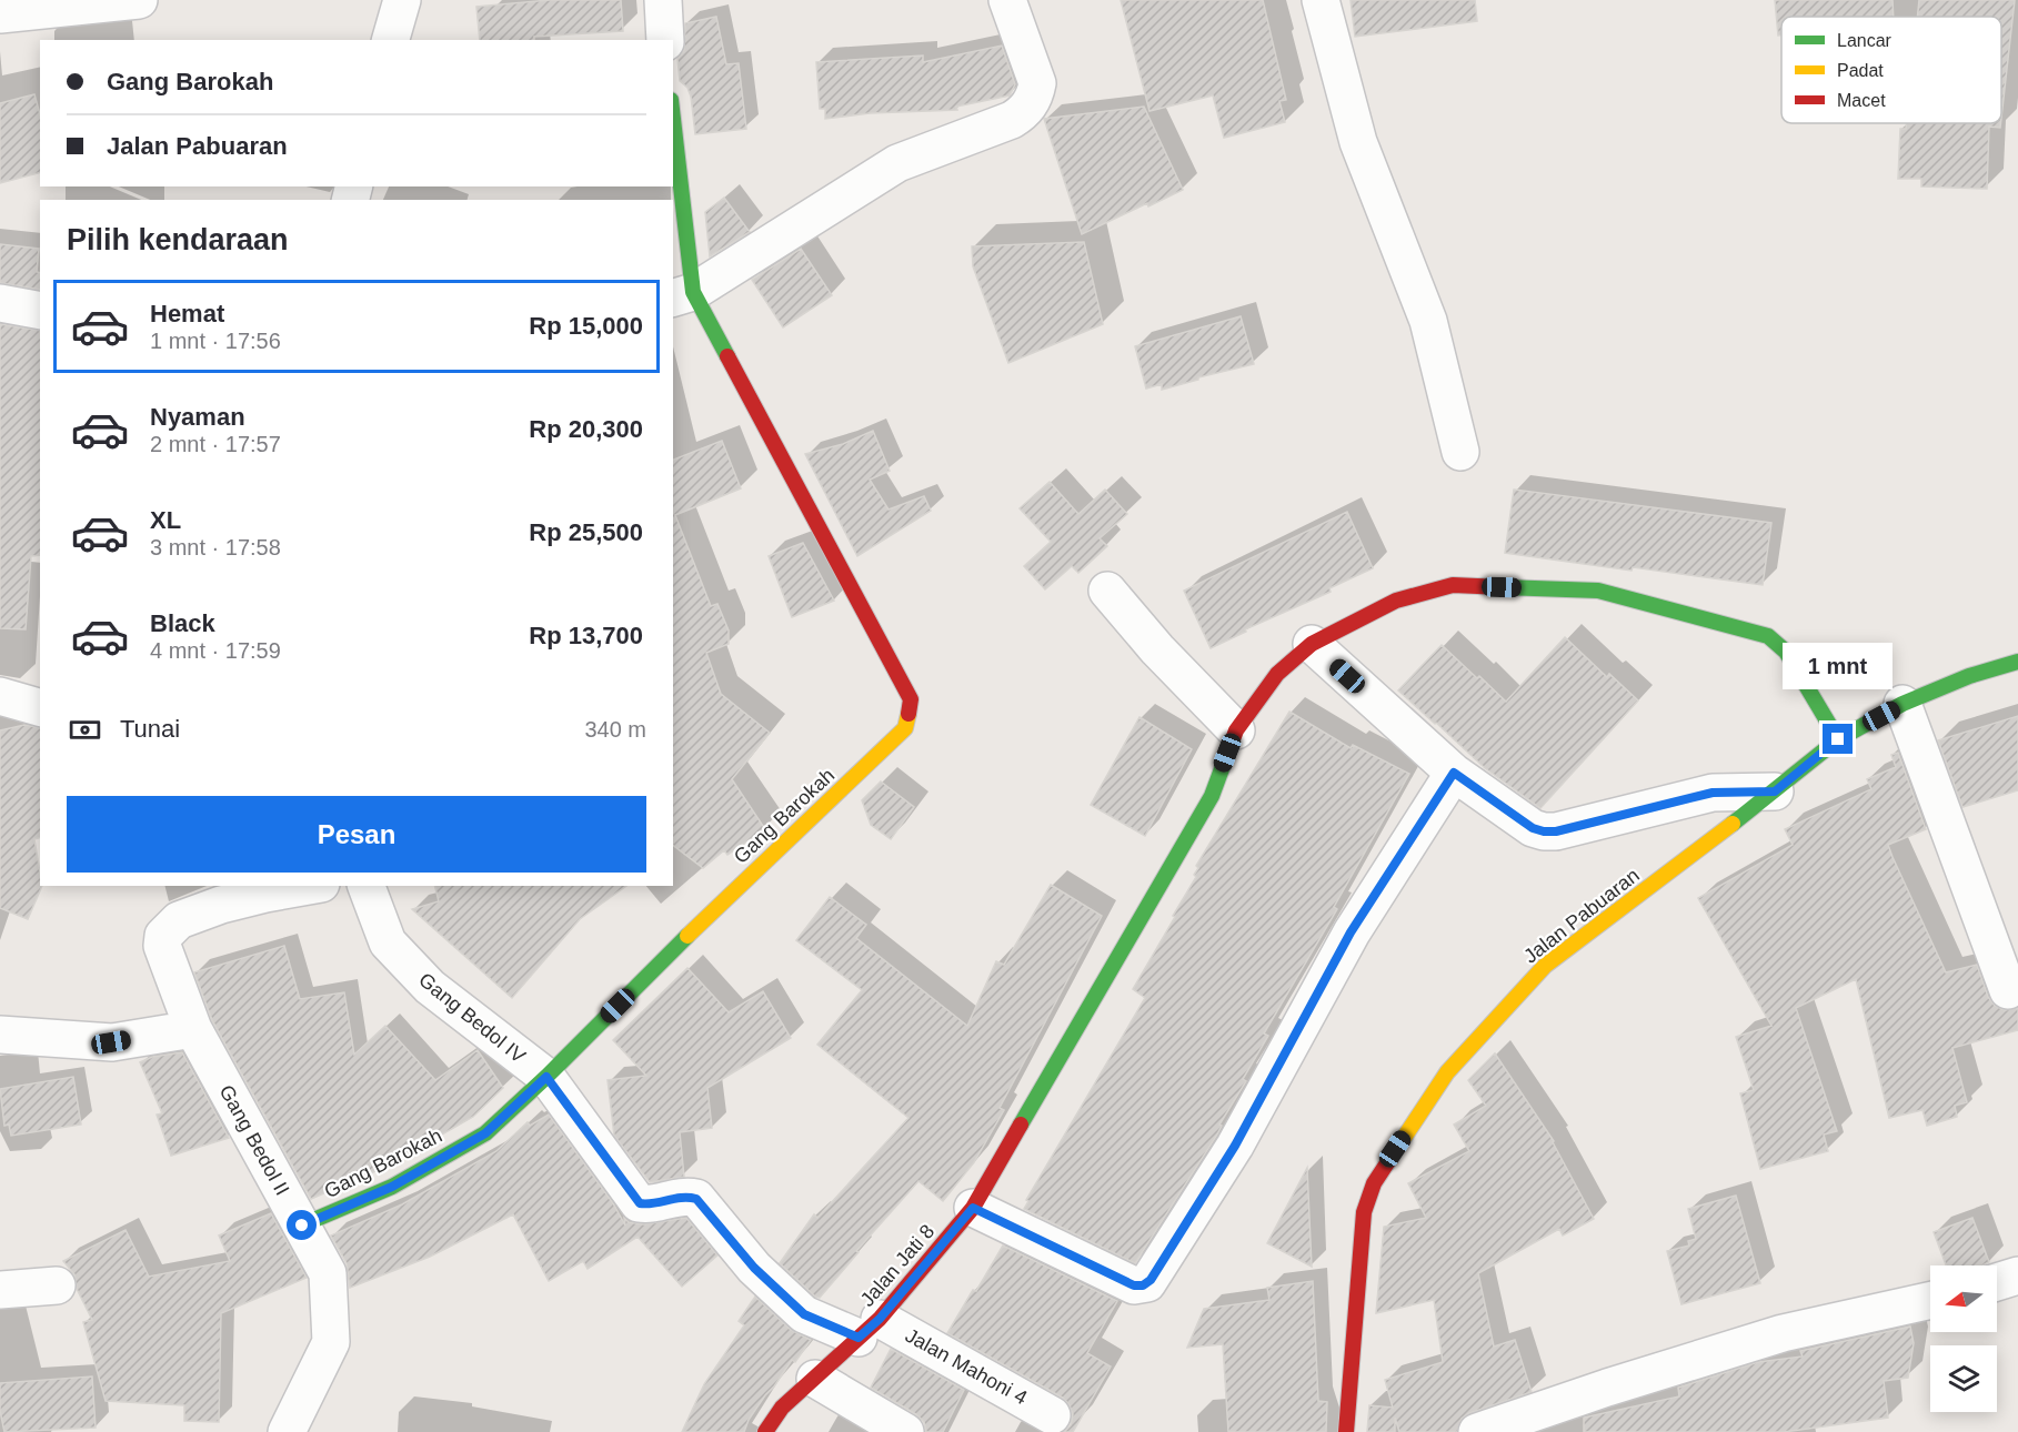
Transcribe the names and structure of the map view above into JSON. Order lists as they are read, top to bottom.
{
  "streets": {
    "street": [
      "Gang Barokah",
      "Jalan Pabuaran",
      "Gang Bedol IV",
      "Gang Bedol II",
      "Jalan Jati 8",
      "Jalan Mahoni 4"
    ]
  },
  "crossings": [
    ["Gang Barokah", "Gang Bedol IV"],
    ["Gang Barokah", "Gang Bedol II"],
    ["Jalan Pabuaran", "Jalan Jati 8"],
    ["Gang Bedol IV", "Jalan Mahoni 4"],
    ["Jalan Jati 8", "Jalan Mahoni 4"]
  ],
  "legend": ["Lancar", "Padat", "Macet"],
  "north": "left",
  "page": {
    "banner": ["Gang Barokah", "Jalan Pabuaran"],
    "heading": "Pilih kendaraan",
    "list": [
      {
        "name": "Hemat",
        "note": "1 mnt · 17:56",
        "value": "Rp 15,000"
      },
      {
        "name": "Nyaman",
        "note": "2 mnt · 17:57",
        "value": "Rp 20,300"
      },
      {
        "name": "XL",
        "note": "3 mnt · 17:58",
        "value": "Rp 25,500"
      },
      {
        "name": "Black",
        "note": "4 mnt · 17:59",
        "value": "Rp 13,700"
      }
    ],
    "bubble": "1 mnt",
    "pay": ["Tunai", "340 m"],
    "buttons": "Pesan"
  }
}
